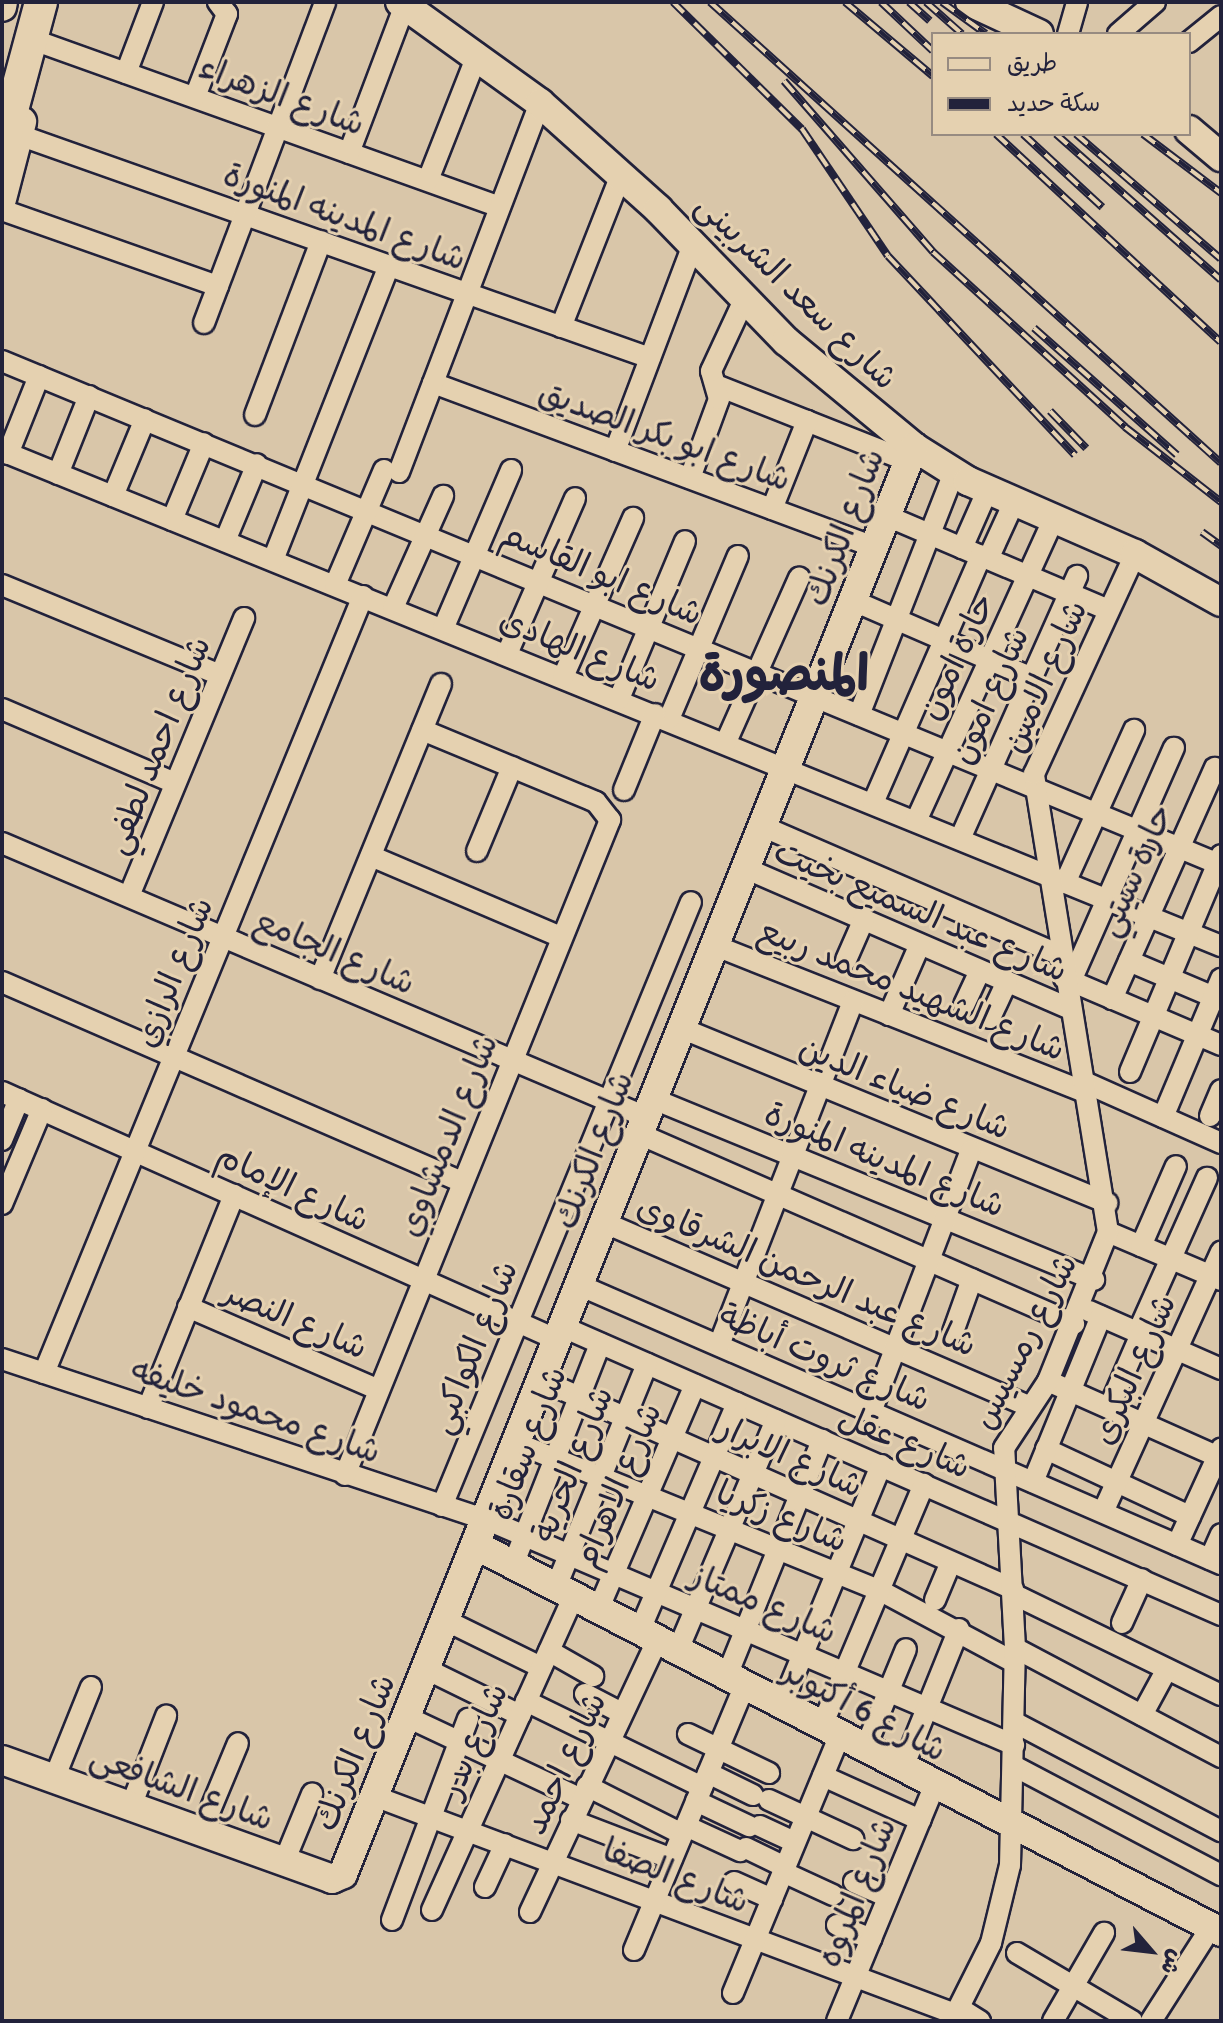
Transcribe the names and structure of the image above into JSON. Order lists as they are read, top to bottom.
{
  "streets": {
    "street": [
      "شارع الزهراء",
      "شارع المدينه المنورة",
      "شارع سعد الشربينى",
      "شارع ابو بكر الصديق",
      "شارع الكرنك",
      "شارع ابو القاسم",
      "شارع الهادى",
      "حارة امون",
      "شارع الامين",
      "شارع امون",
      "شارع احمد لطفي",
      "حارة سيتي",
      "شارع عبد السميع بخيت",
      "شارع الجامع",
      "شارع الرازي",
      "شارع الشهيد محمد ربيع",
      "شارع ضياء الدين",
      "شارع الدمشاوي",
      "شارع الإمام",
      "شارع عبد الرحمن الشرقاوى",
      "شارع النصر",
      "شارع رمسيس",
      "شارع الكواكبي",
      "شارع ثروت أباظة",
      "شارع البكرى",
      "شارع محمود خليفه",
      "شارع عقل",
      "شارع سقارة",
      "شارع الابرار",
      "شارع الحرية",
      "شارع الاهرام",
      "شارع زكريا",
      "شارع ممتاز",
      "شارع 6 أكتوبر",
      "شارع بدر",
      "شارع احمد",
      "شارع الشافعى",
      "شارع الصفا",
      "شارع المروه"
    ]
  },
  "crossings": [
    ["شارع المدينه المنورة", "شارع الكرنك"],
    ["شارع المدينه المنورة", "شارع الجامع"],
    ["شارع المدينه المنورة", "شارع رمسيس"],
    ["شارع سعد الشربينى", "شارع الكرنك"],
    ["شارع سعد الشربينى", "حارة امون"],
    ["شارع سعد الشربينى", "شارع الامين"],
    ["شارع ابو بكر الصديق", "شارع الكرنك"],
    ["شارع الكرنك", "شارع ابو القاسم"],
    ["شارع الكرنك", "شارع الهادى"],
    ["شارع الكرنك", "شارع عبد السميع بخيت"],
    ["شارع الكرنك", "شارع الجامع"],
    ["شارع الكرنك", "شارع الشهيد محمد ربيع"],
    ["شارع الكرنك", "شارع ضياء الدين"],
    ["شارع الكرنك", "شارع الإمام"],
    ["شارع الكرنك", "شارع عبد الرحمن الشرقاوى"],
    ["شارع الكرنك", "شارع ثروت أباظة"],
    ["شارع الكرنك", "شارع محمود خليفه"],
    ["شارع الكرنك", "شارع عقل"],
    ["شارع الكرنك", "شارع الابرار"],
    ["شارع الكرنك", "شارع زكريا"],
    ["شارع الكرنك", "شارع ممتاز"],
    ["شارع الكرنك", "شارع 6 أكتوبر"],
    ["شارع الكرنك", "شارع الشافعى"],
    ["شارع الكرنك", "شارع الصفا"],
    ["شارع ابو القاسم", "حارة امون"],
    ["شارع ابو القاسم", "شارع الامين"],
    ["شارع ابو القاسم", "شارع امون"],
    ["شارع ابو القاسم", "حارة سيتي"],
    ["شارع الهادى", "حارة امون"],
    ["شارع الهادى", "شارع الامين"],
    ["شارع الهادى", "شارع امون"],
    ["شارع الهادى", "حارة سيتي"],
    ["شارع الهادى", "شارع الرازي"],
    ["شارع الهادى", "شارع رمسيس"],
    ["شارع الامين", "شارع رمسيس"],
    ["شارع احمد لطفي", "شارع الجامع"],
    ["شارع عبد السميع بخيت", "شارع رمسيس"],
    ["شارع الجامع", "شارع الرازي"],
    ["شارع الجامع", "شارع الدمشاوي"],
    ["شارع الجامع", "شارع الكواكبي"],
    ["شارع الرازي", "شارع الإمام"],
    ["شارع الرازي", "شارع محمود خليفه"],
    ["شارع الشهيد محمد ربيع", "شارع رمسيس"],
    ["شارع ضياء الدين", "شارع رمسيس"],
    ["شارع الدمشاوي", "شارع الإمام"],
    ["شارع الدمشاوي", "شارع النصر"],
    ["شارع الدمشاوي", "شارع محمود خليفه"],
    ["شارع الإمام", "شارع الكواكبي"],
    ["شارع الإمام", "شارع عقل"],
    ["شارع عبد الرحمن الشرقاوى", "شارع رمسيس"],
    ["شارع رمسيس", "شارع ثروت أباظة"],
    ["شارع رمسيس", "شارع عقل"],
    ["شارع رمسيس", "شارع الابرار"],
    ["شارع رمسيس", "شارع زكريا"],
    ["شارع رمسيس", "شارع ممتاز"],
    ["شارع رمسيس", "شارع 6 أكتوبر"],
    ["شارع رمسيس", "شارع الصفا"],
    ["شارع الكواكبي", "شارع محمود خليفه"],
    ["شارع ثروت أباظة", "شارع البكرى"],
    ["شارع محمود خليفه", "شارع ممتاز"],
    ["شارع محمود خليفه", "شارع 6 أكتوبر"],
    ["شارع عقل", "شارع سقارة"],
    ["شارع عقل", "شارع الحرية"],
    ["شارع عقل", "شارع الاهرام"],
    ["شارع سقارة", "شارع الابرار"],
    ["شارع سقارة", "شارع زكريا"],
    ["شارع سقارة", "شارع ممتاز"],
    ["شارع سقارة", "شارع 6 أكتوبر"],
    ["شارع الابرار", "شارع الحرية"],
    ["شارع الابرار", "شارع الاهرام"],
    ["شارع الحرية", "شارع زكريا"],
    ["شارع الحرية", "شارع ممتاز"],
    ["شارع الحرية", "شارع 6 أكتوبر"],
    ["شارع الحرية", "شارع بدر"],
    ["شارع الاهرام", "شارع زكريا"],
    ["شارع الاهرام", "شارع ممتاز"],
    ["شارع الاهرام", "شارع 6 أكتوبر"],
    ["شارع ممتاز", "شارع 6 أكتوبر"],
    ["شارع 6 أكتوبر", "شارع بدر"],
    ["شارع 6 أكتوبر", "شارع احمد"],
    ["شارع 6 أكتوبر", "شارع المروه"],
    ["شارع بدر", "شارع الصفا"],
    ["شارع احمد", "شارع الصفا"],
    ["شارع الصفا", "شارع المروه"]
  ],
  "districts": ["المنصورة"],
  "legend": ["طريق", "سكة حديد"],
  "north": "bottom right"
}
